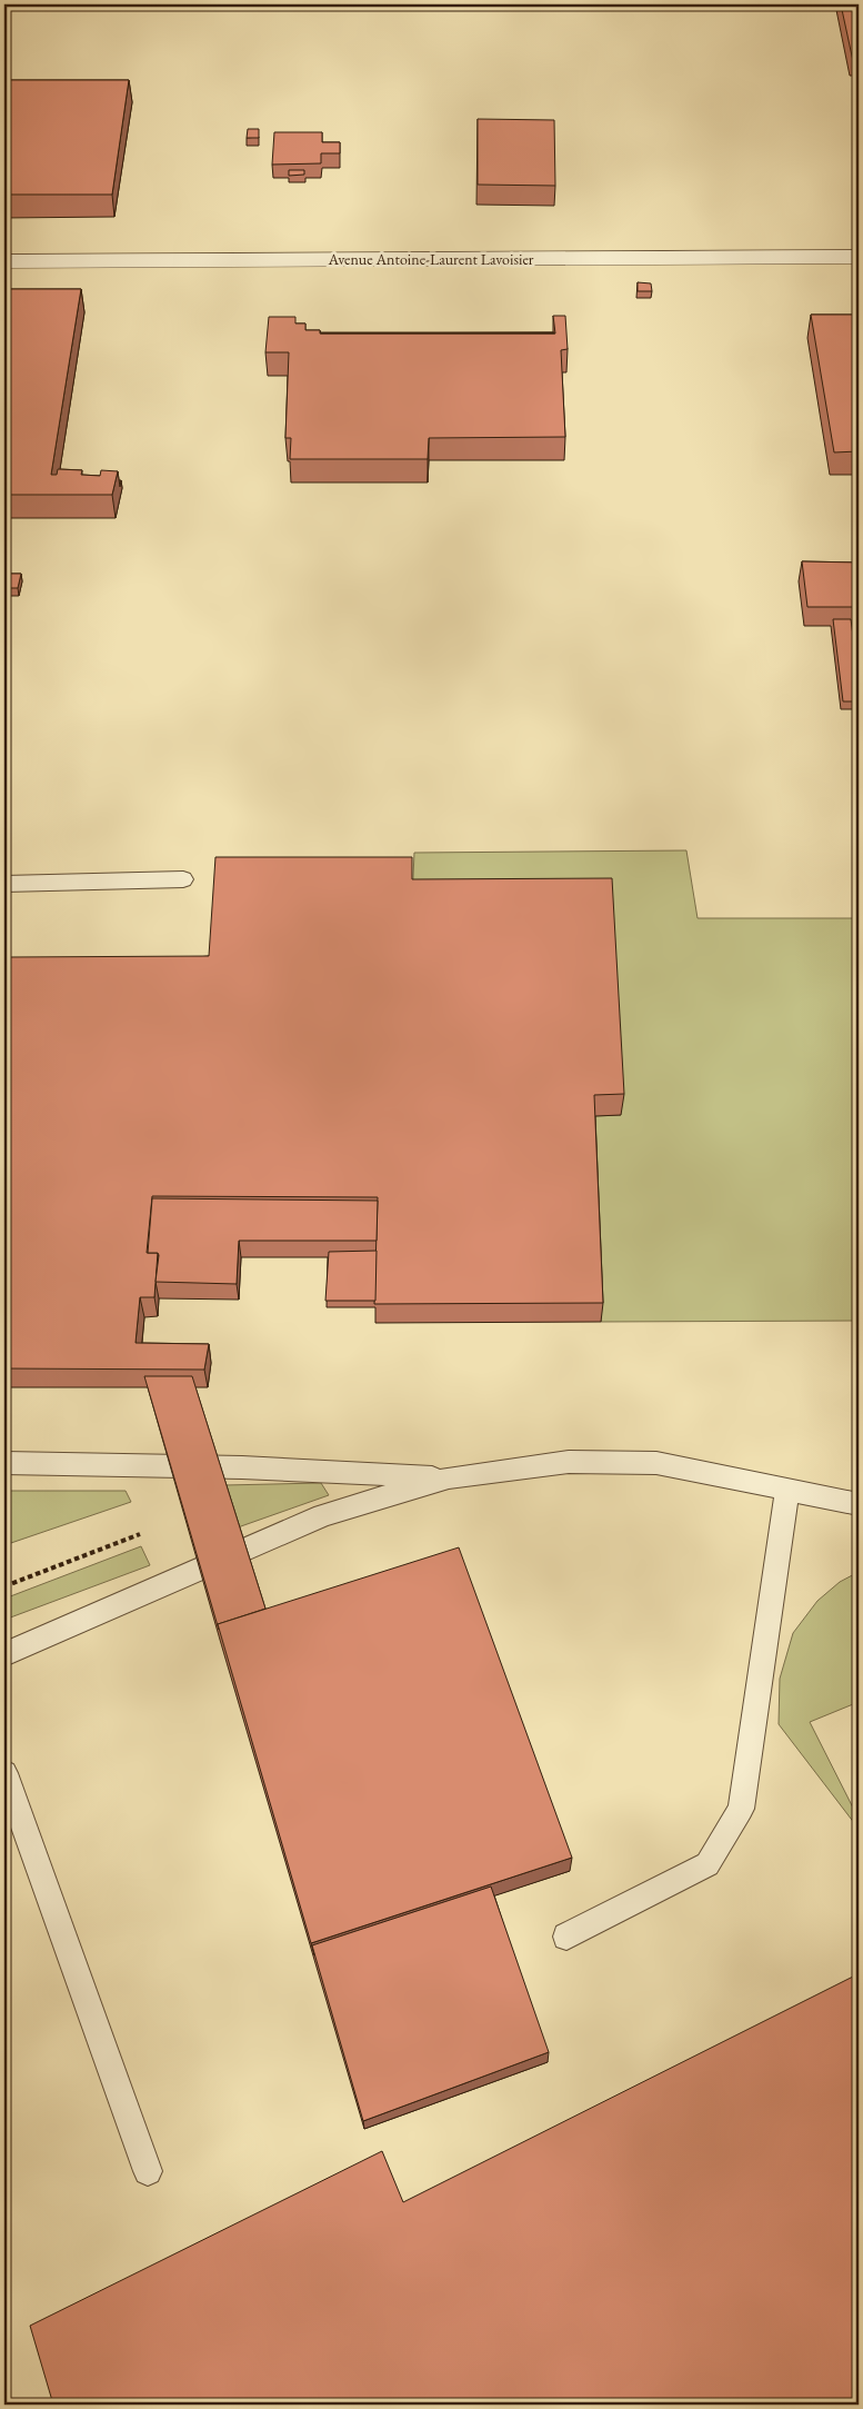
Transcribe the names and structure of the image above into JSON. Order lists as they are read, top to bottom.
{
  "streets": {
    "street": ["Avenue Antoine-Laurent Lavoisier"]
  }
}
